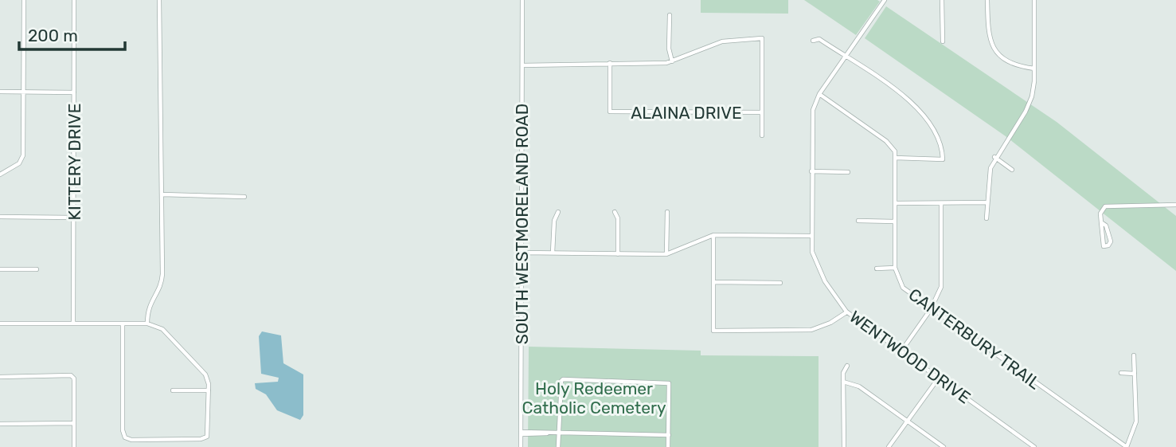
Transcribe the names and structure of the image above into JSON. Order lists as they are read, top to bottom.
{
  "streets": {
    "street": [
      "ALAINA DRIVE",
      "KITTERY DRIVE",
      "SOUTH WESTMORELAND ROAD",
      "CANTERBURY TRAIL",
      "WENTWOOD DRIVE"
    ]
  },
  "parks": ["Holy Redeemer Catholic Cemetery"],
  "scale_bar": "200 m"
}
